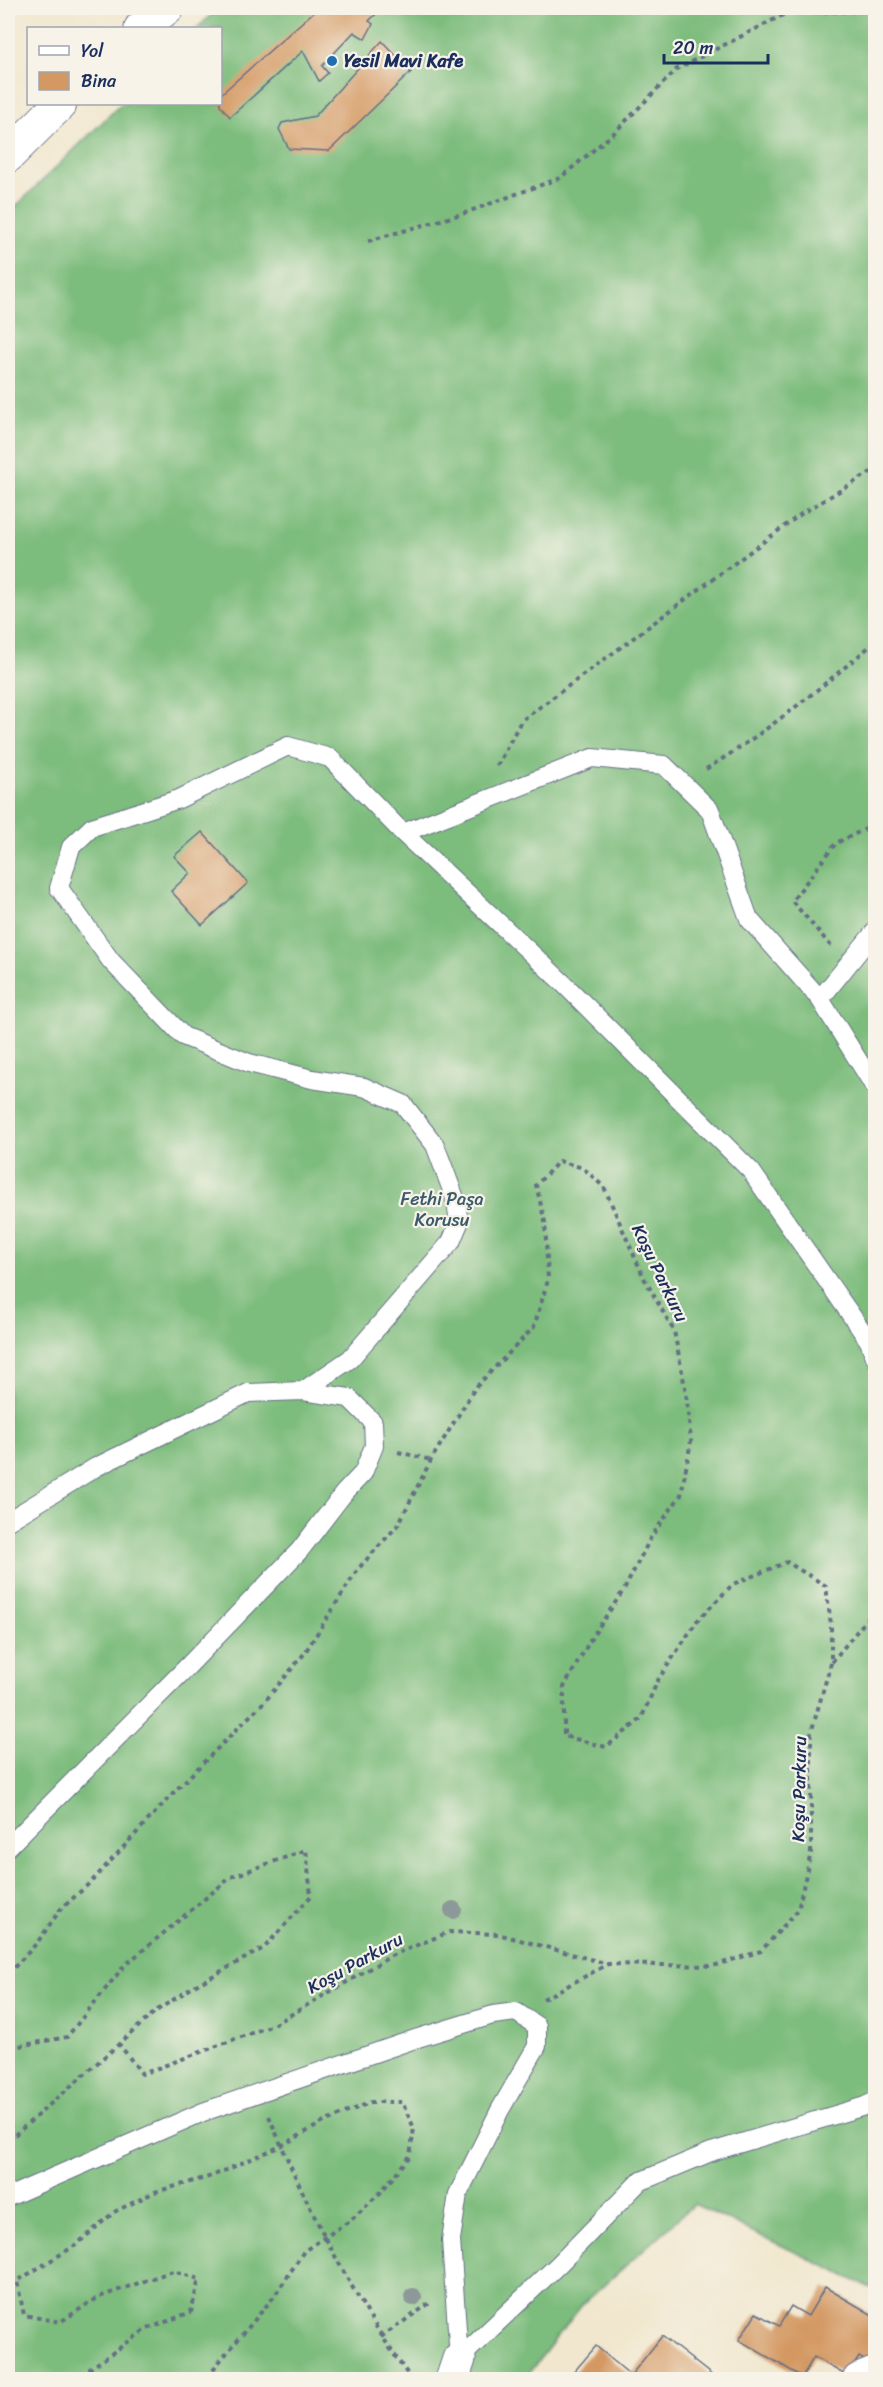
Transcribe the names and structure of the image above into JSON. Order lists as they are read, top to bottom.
{
  "streets": {
    "path": ["Koşu Parkuru"]
  },
  "parks": ["Fethi Paşa Korusu"],
  "places": ["Yesil Mavi Kafe"],
  "legend": ["Yol", "Bina"],
  "scale_bar": "20 m"
}
